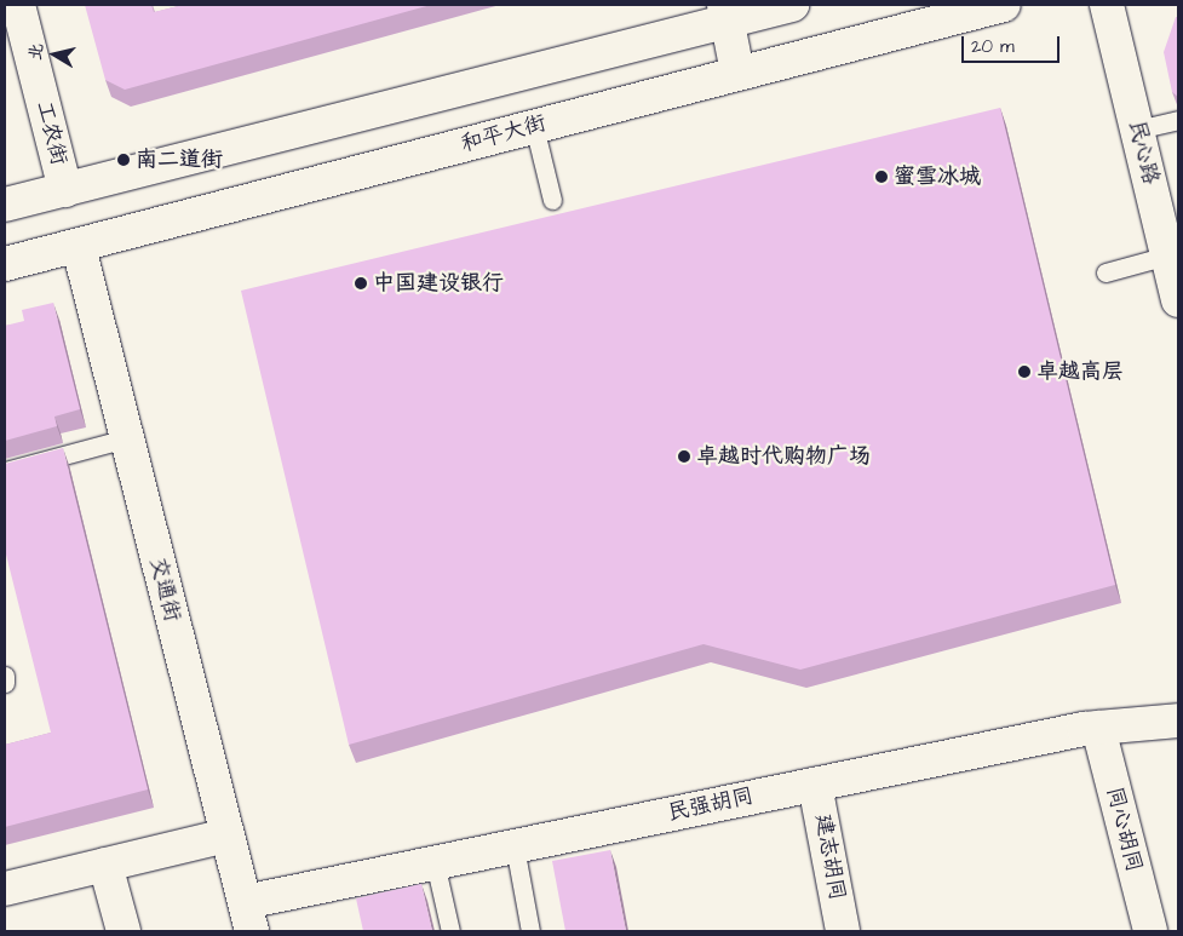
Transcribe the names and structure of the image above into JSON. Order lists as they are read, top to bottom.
{
  "streets": {
    "main road": [
      "工农街",
      "和平大街",
      "民心路",
      "交通街",
      "民强胡同",
      "同心胡同",
      "建志胡同"
    ]
  },
  "crossings": [
    ["和平大街", "交通街"],
    ["交通街", "民强胡同"],
    ["民强胡同", "同心胡同"],
    ["民强胡同", "建志胡同"]
  ],
  "places": [
    "南二道街",
    "蜜雪冰城",
    "中国建设银行",
    "卓越高层",
    "卓越时代购物广场"
  ],
  "scale_bar": "20 m",
  "north": "left"
}
